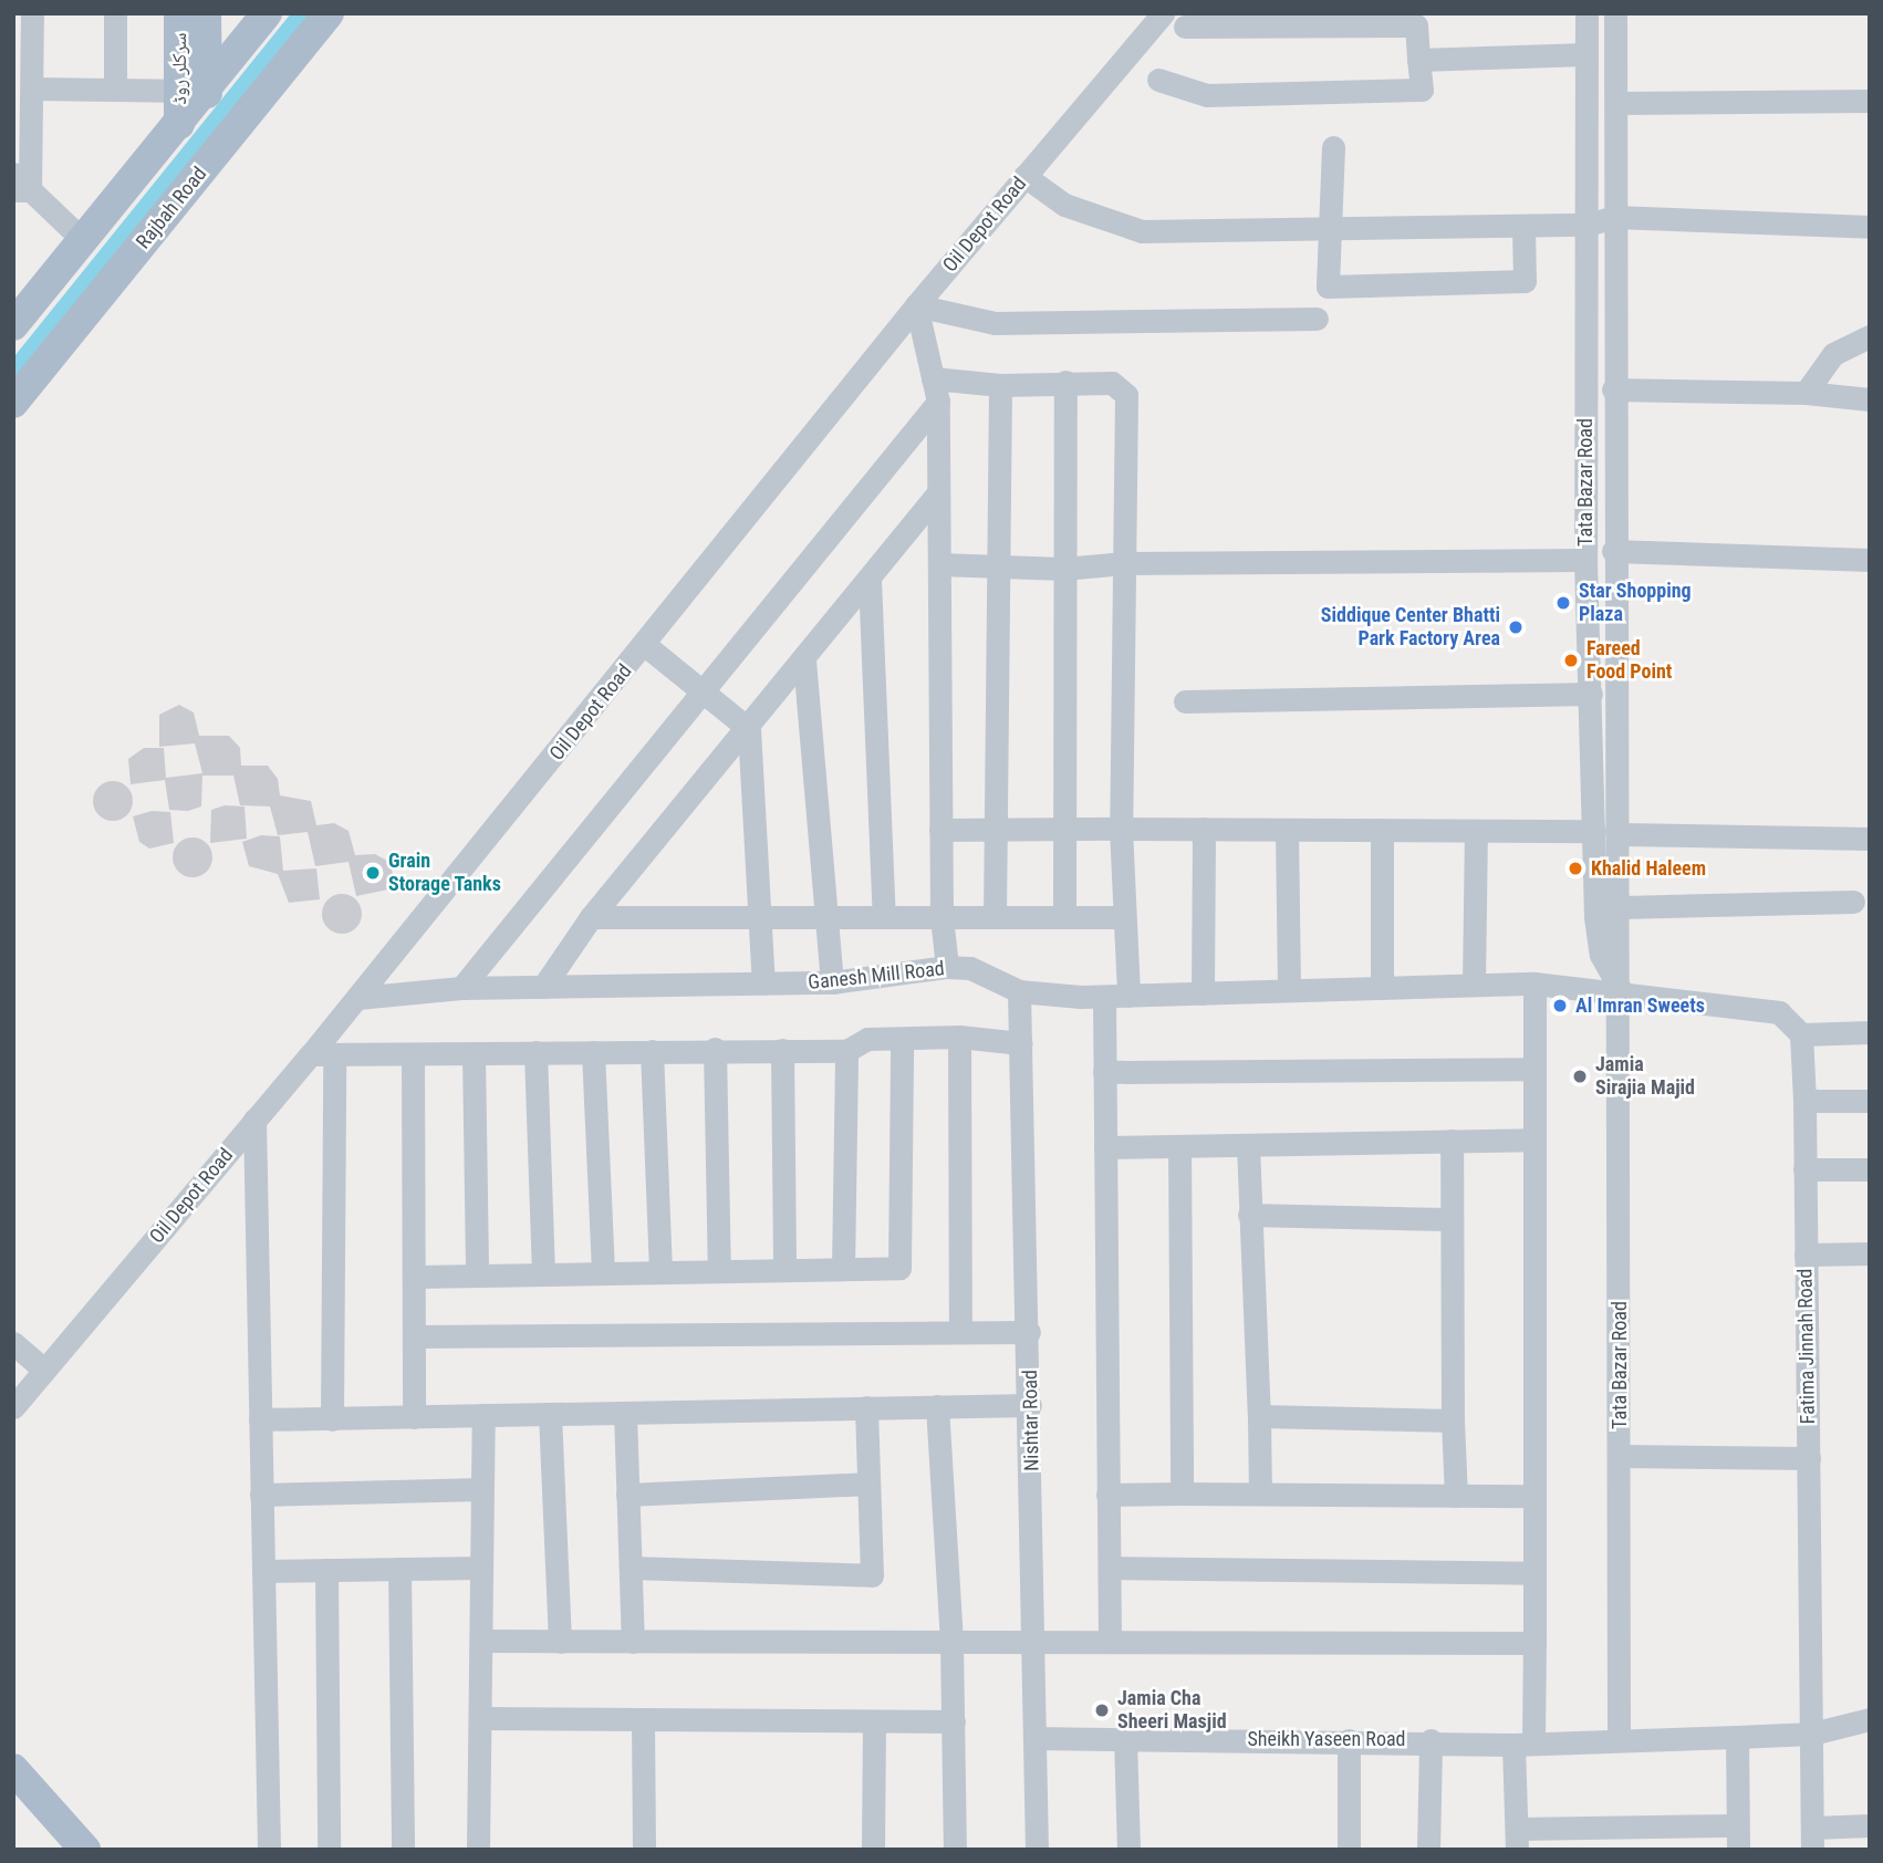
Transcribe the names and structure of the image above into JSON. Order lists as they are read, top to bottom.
{
  "streets": {
    "main road": ["Rajbah Road"],
    "street": [
      "Oil Depot Road",
      "Tata Bazar Road",
      "Ganesh Mill Road",
      "Fatima Jinnah Road",
      "Nishtar Road",
      "Sheikh Yaseen Road"
    ]
  },
  "crossings": [
    ["Oil Depot Road", "Ganesh Mill Road"],
    ["Tata Bazar Road", "Ganesh Mill Road"],
    ["Tata Bazar Road", "Sheikh Yaseen Road"],
    ["Ganesh Mill Road", "Nishtar Road"],
    ["Fatima Jinnah Road", "Sheikh Yaseen Road"],
    ["Nishtar Road", "Sheikh Yaseen Road"]
  ],
  "places": [
    "Star Shopping Plaza",
    "Siddique Center Bhatti Park Factory Area",
    "Fareed Food Point",
    "Khalid Haleem",
    "Grain Storage Tanks",
    "Al Imran Sweets",
    "Jamia Sirajia Majid",
    "Jamia Cha Sheeri Masjid"
  ]
}
